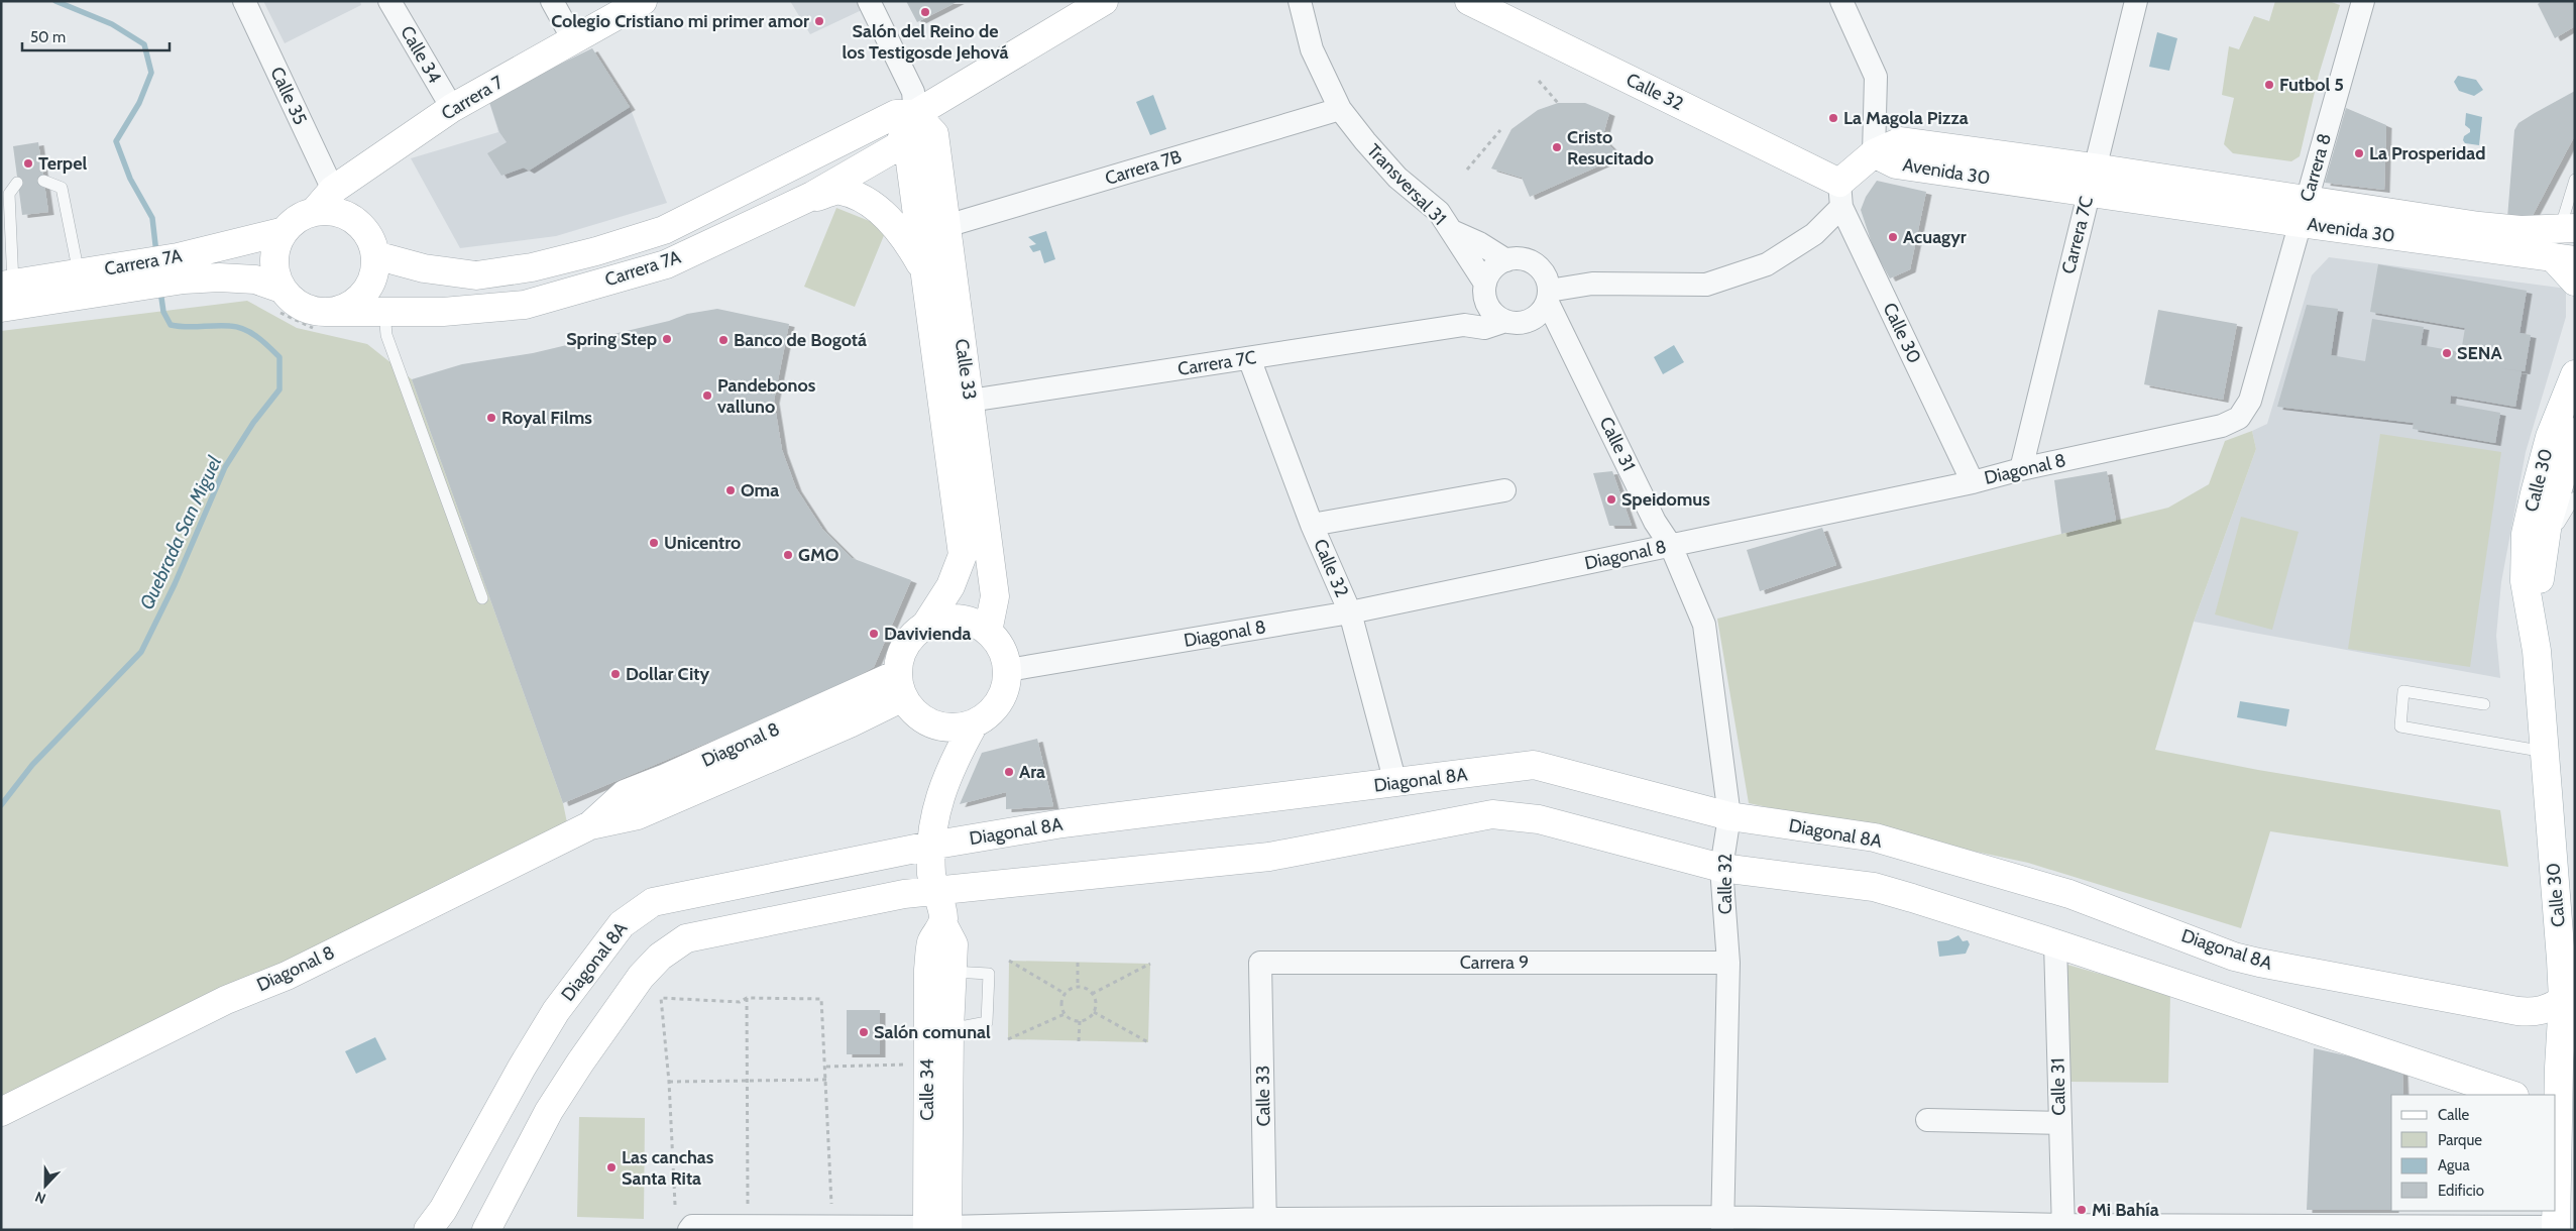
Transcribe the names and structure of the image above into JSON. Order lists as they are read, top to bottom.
{
  "streets": {
    "street": [
      "Calle 34",
      "Calle 32",
      "Calle 35",
      "Carrera 7",
      "Carrera 7B",
      "Carrera 8",
      "Avenida 30",
      "Transversal 31",
      "Carrera 7C",
      "Carrera 7A",
      "Calle 30",
      "Calle 33",
      "Calle 31",
      "Diagonal 8",
      "Diagonal 8A",
      "Carrera 9"
    ]
  },
  "crossings": [
    ["Calle 34", "Carrera 7"],
    ["Calle 34", "Calle 33"],
    ["Calle 34", "Diagonal 8"],
    ["Calle 34", "Diagonal 8A"],
    ["Calle 32", "Carrera 7C"],
    ["Calle 32", "Calle 30"],
    ["Calle 32", "Calle 31"],
    ["Calle 32", "Diagonal 8"],
    ["Calle 32", "Diagonal 8A"],
    ["Calle 32", "Carrera 9"],
    ["Calle 35", "Carrera 7"],
    ["Carrera 7", "Carrera 7A"],
    ["Carrera 7B", "Transversal 31"],
    ["Carrera 7B", "Calle 33"],
    ["Carrera 8", "Avenida 30"],
    ["Carrera 8", "Diagonal 8"],
    ["Avenida 30", "Carrera 7C"],
    ["Transversal 31", "Carrera 7C"],
    ["Transversal 31", "Calle 31"],
    ["Carrera 7C", "Calle 33"],
    ["Carrera 7C", "Calle 31"],
    ["Carrera 7C", "Diagonal 8"],
    ["Carrera 7A", "Calle 33"],
    ["Calle 30", "Diagonal 8"],
    ["Calle 30", "Diagonal 8A"],
    ["Calle 33", "Diagonal 8"],
    ["Calle 33", "Carrera 9"],
    ["Calle 31", "Diagonal 8"]
  ],
  "water": ["Quebrada San Miguel"],
  "places": [
    "Salón del Reino de los Testigosde Jehová",
    "Colegio Cristiano mi primer amor",
    "Futbol 5",
    "La Magola Pizza",
    "Cristo Resucitado",
    "La Prosperidad",
    "Terpel",
    "Acuagyr",
    "Spring Step",
    "Banco de Bogotá",
    "SENA",
    "Pandebonos valluno",
    "Royal Films",
    "Oma",
    "Speidomus",
    "Unicentro",
    "GMO",
    "Davivienda",
    "Dollar City",
    "Ara",
    "Salón comunal",
    "Las canchas Santa Rita",
    "Mi Bahía"
  ],
  "legend": [
    "Calle",
    "Parque",
    "Agua",
    "Edificio"
  ],
  "scale_bar": "50 m",
  "north": "bottom"
}
